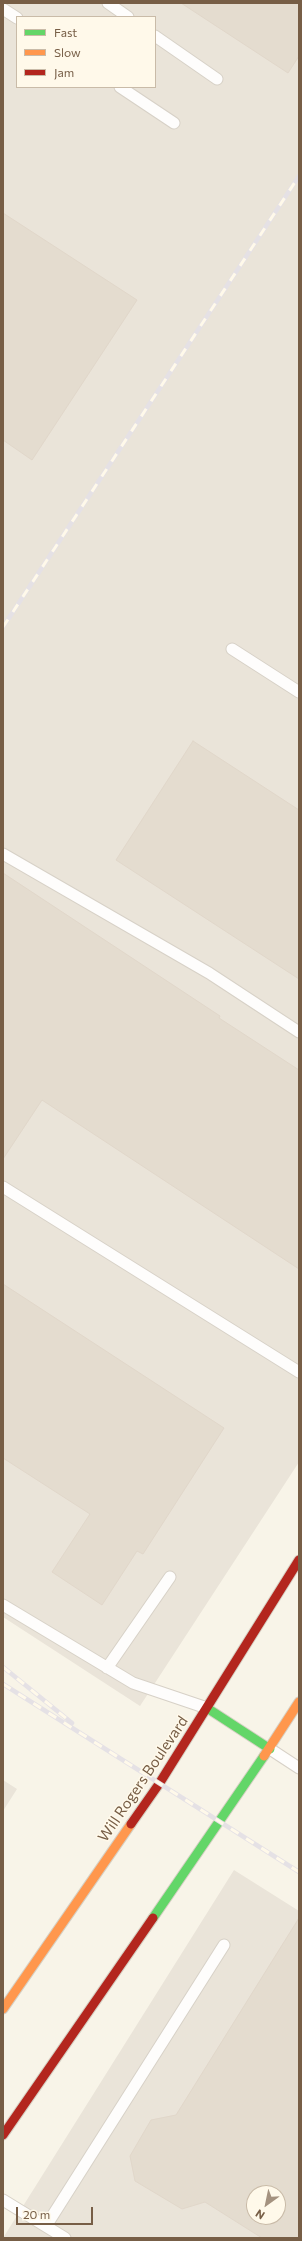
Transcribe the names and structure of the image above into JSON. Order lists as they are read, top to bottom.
{
  "streets": {
    "main road": ["Will Rogers Boulevard"]
  },
  "legend": ["Fast", "Slow", "Jam"],
  "scale_bar": "20 m",
  "north": "bottom left"
}
